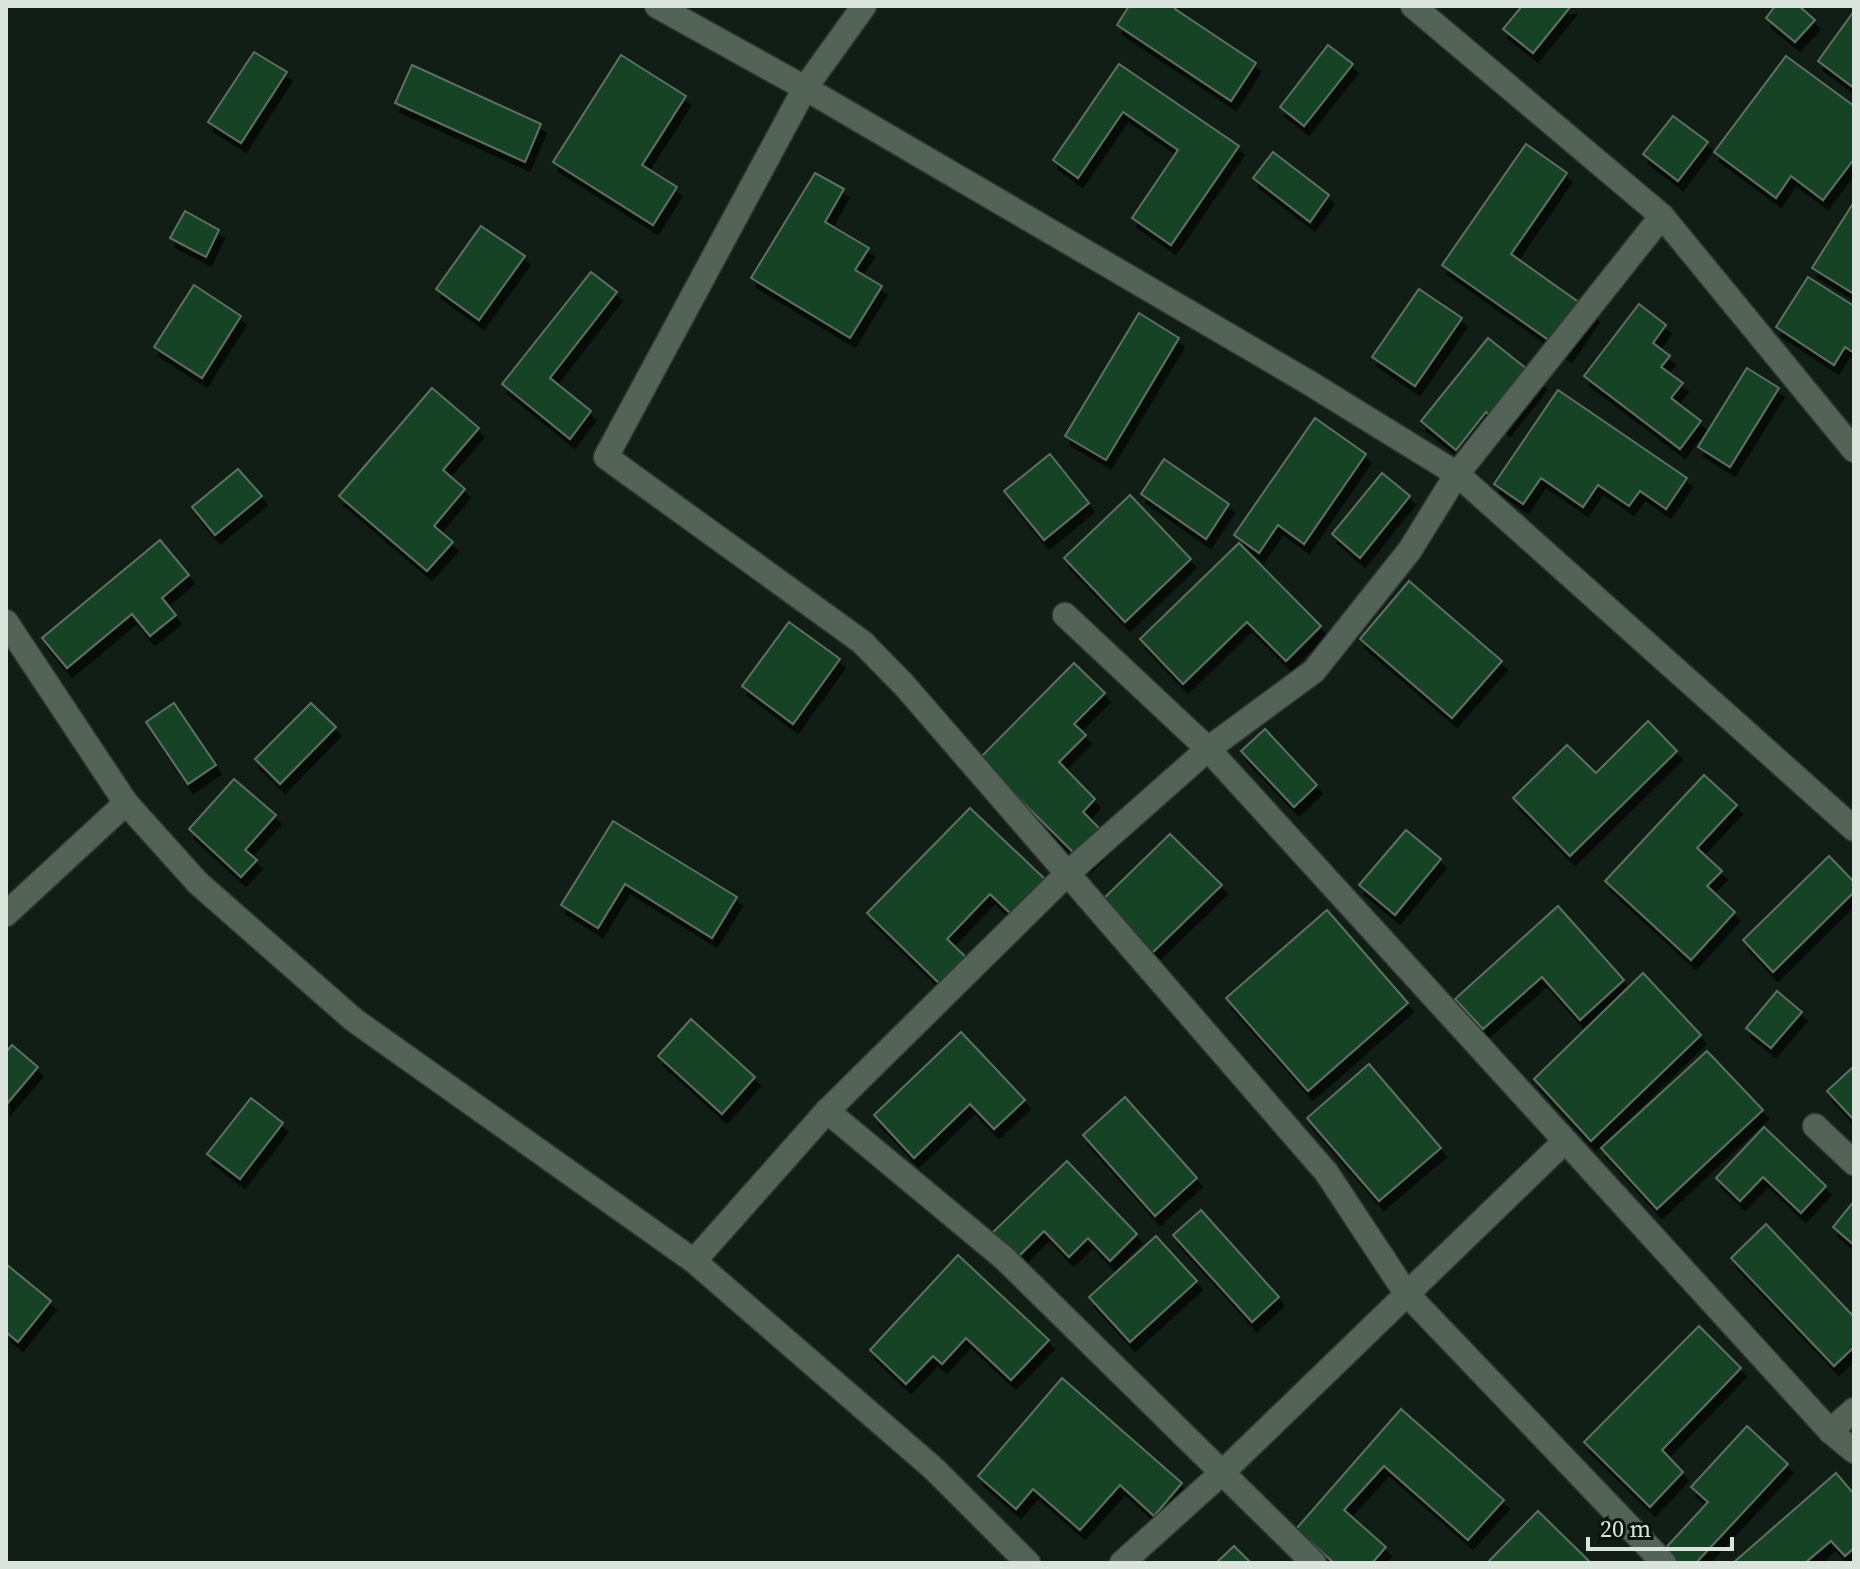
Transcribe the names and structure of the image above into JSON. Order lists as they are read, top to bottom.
{
  "scale_bar": "20 m"
}
